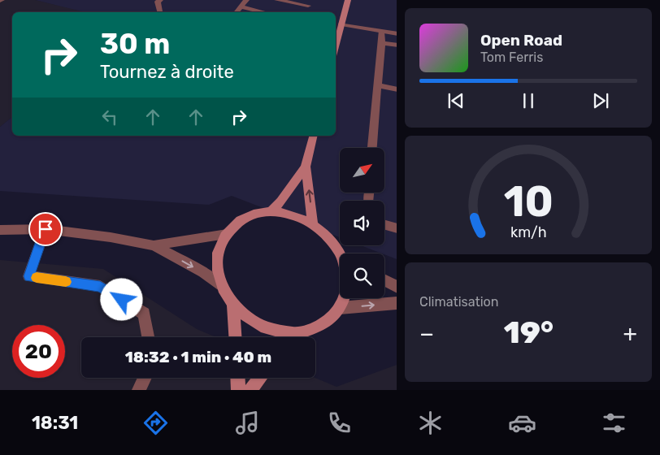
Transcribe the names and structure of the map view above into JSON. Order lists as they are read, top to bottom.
{
  "north": "top right",
  "page": {
    "turn": ["30 m", "Tournez à droite"],
    "song": ["Open Road", "Tom Ferris"],
    "tile": "Climatisation",
    "heat": ["−", "19°", "+"],
    "limit": "20",
    "trip": "18:32 · 1 min · 40 m",
    "tabs": "18:31",
    "gauge": ["10", "km/h"]
  }
}
